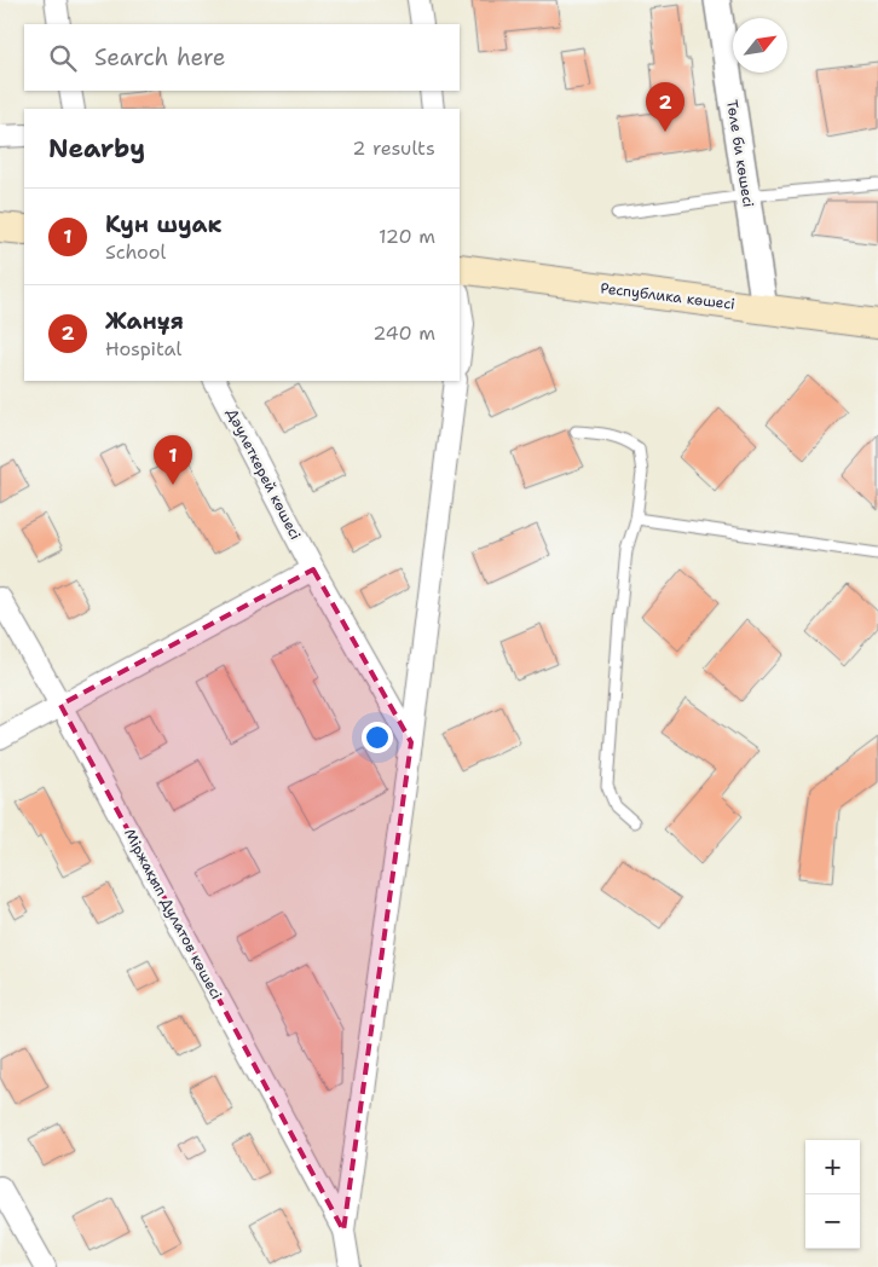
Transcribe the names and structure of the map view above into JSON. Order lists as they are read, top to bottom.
{
  "streets": {
    "main road": ["Республика көшесі"],
    "street": ["Төле би көшесі", "Дәулеткерей көшесі", "Міржақып Дулатов көшесі"]
  },
  "crossings": [
    ["Төле би көшесі", "Республика көшесі"]
  ],
  "north": "top right",
  "page": {
    "search": "Search here",
    "pins": ["2", "1"],
    "heading": ["Nearby", "2 results"],
    "list": [
      {
        "mark": "1",
        "name": "Кун шуак",
        "note": "School",
        "value": "120 m"
      },
      {
        "mark": "2",
        "name": "Жанұя",
        "note": "Hospital",
        "value": "240 m"
      }
    ],
    "map_buttons": ["+", "−"]
  }
}
